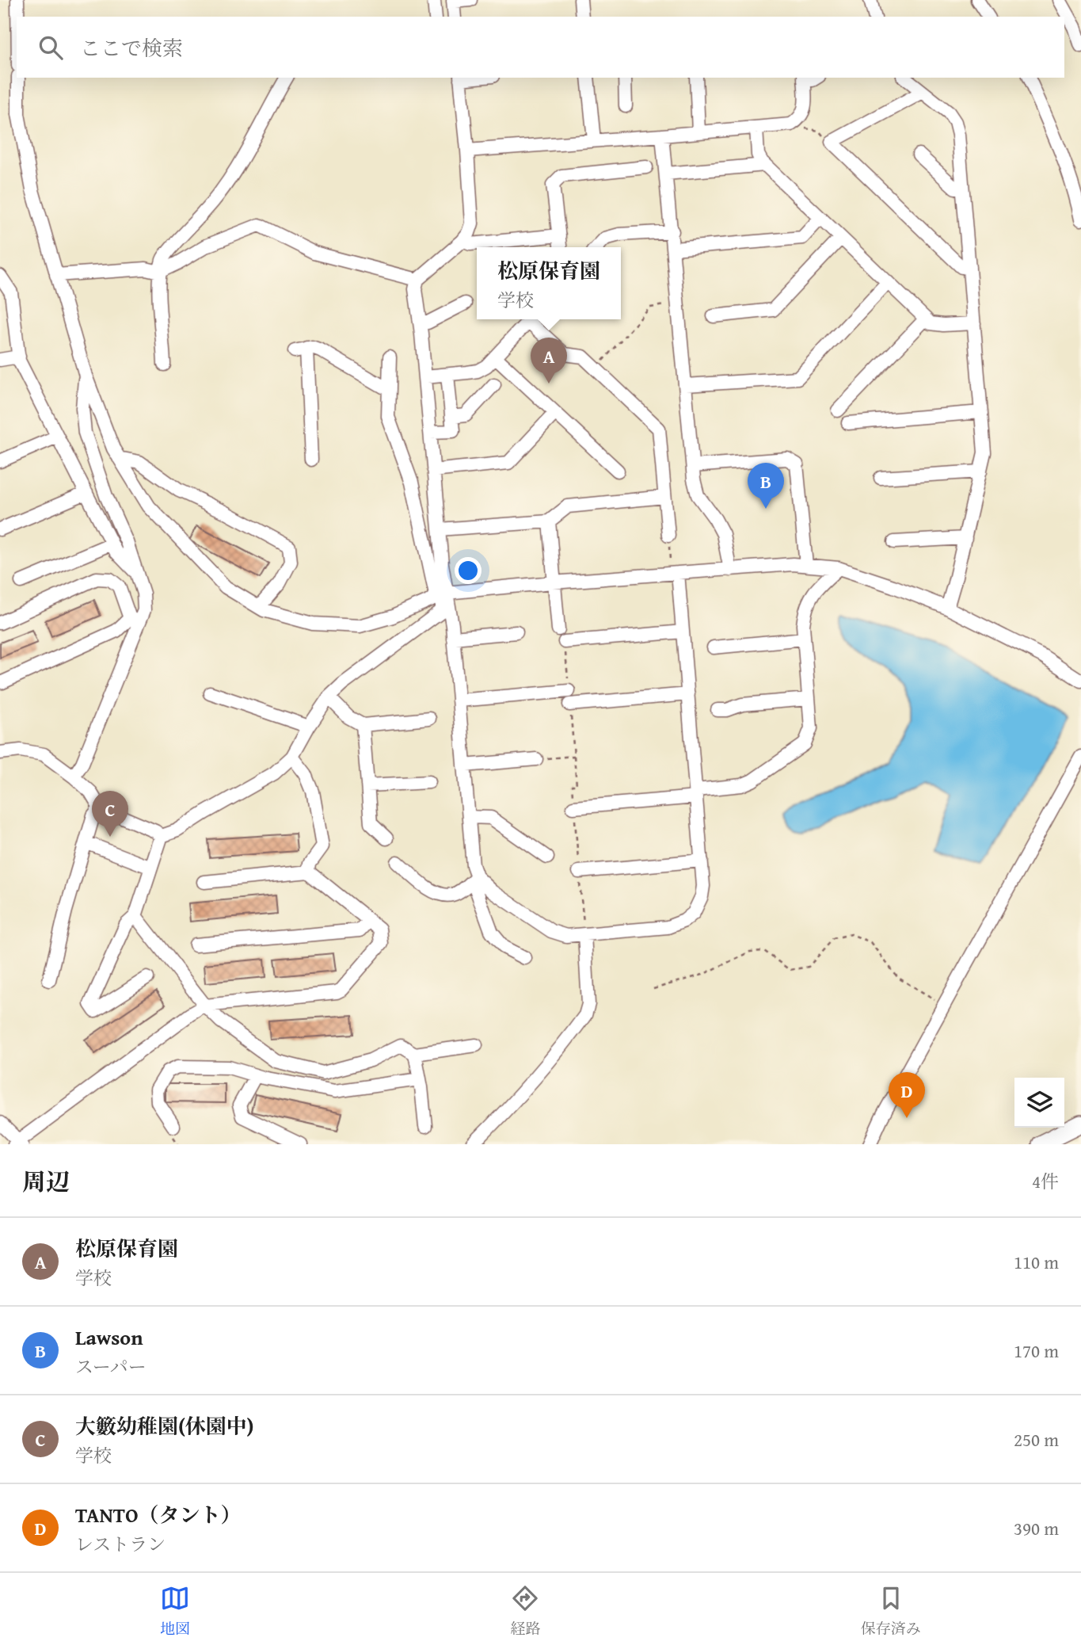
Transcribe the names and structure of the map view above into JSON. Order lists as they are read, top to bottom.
{
  "page": {
    "search": "ここで検索",
    "popup": ["松原保育園", "学校"],
    "pins": [
      "A",
      "B",
      "C",
      "D"
    ],
    "heading": ["周辺", "4件"],
    "list": [
      {
        "mark": "A",
        "name": "松原保育園",
        "note": "学校",
        "value": "110 m"
      },
      {
        "mark": "B",
        "name": "Lawson",
        "note": "スーパー",
        "value": "170 m"
      },
      {
        "mark": "C",
        "name": "大籔幼稚園(休園中)",
        "note": "学校",
        "value": "250 m"
      },
      {
        "mark": "D",
        "name": "TANTO（タント）",
        "note": "レストラン",
        "value": "390 m"
      }
    ],
    "nav": ["地図", "経路", "保存済み"]
  }
}
